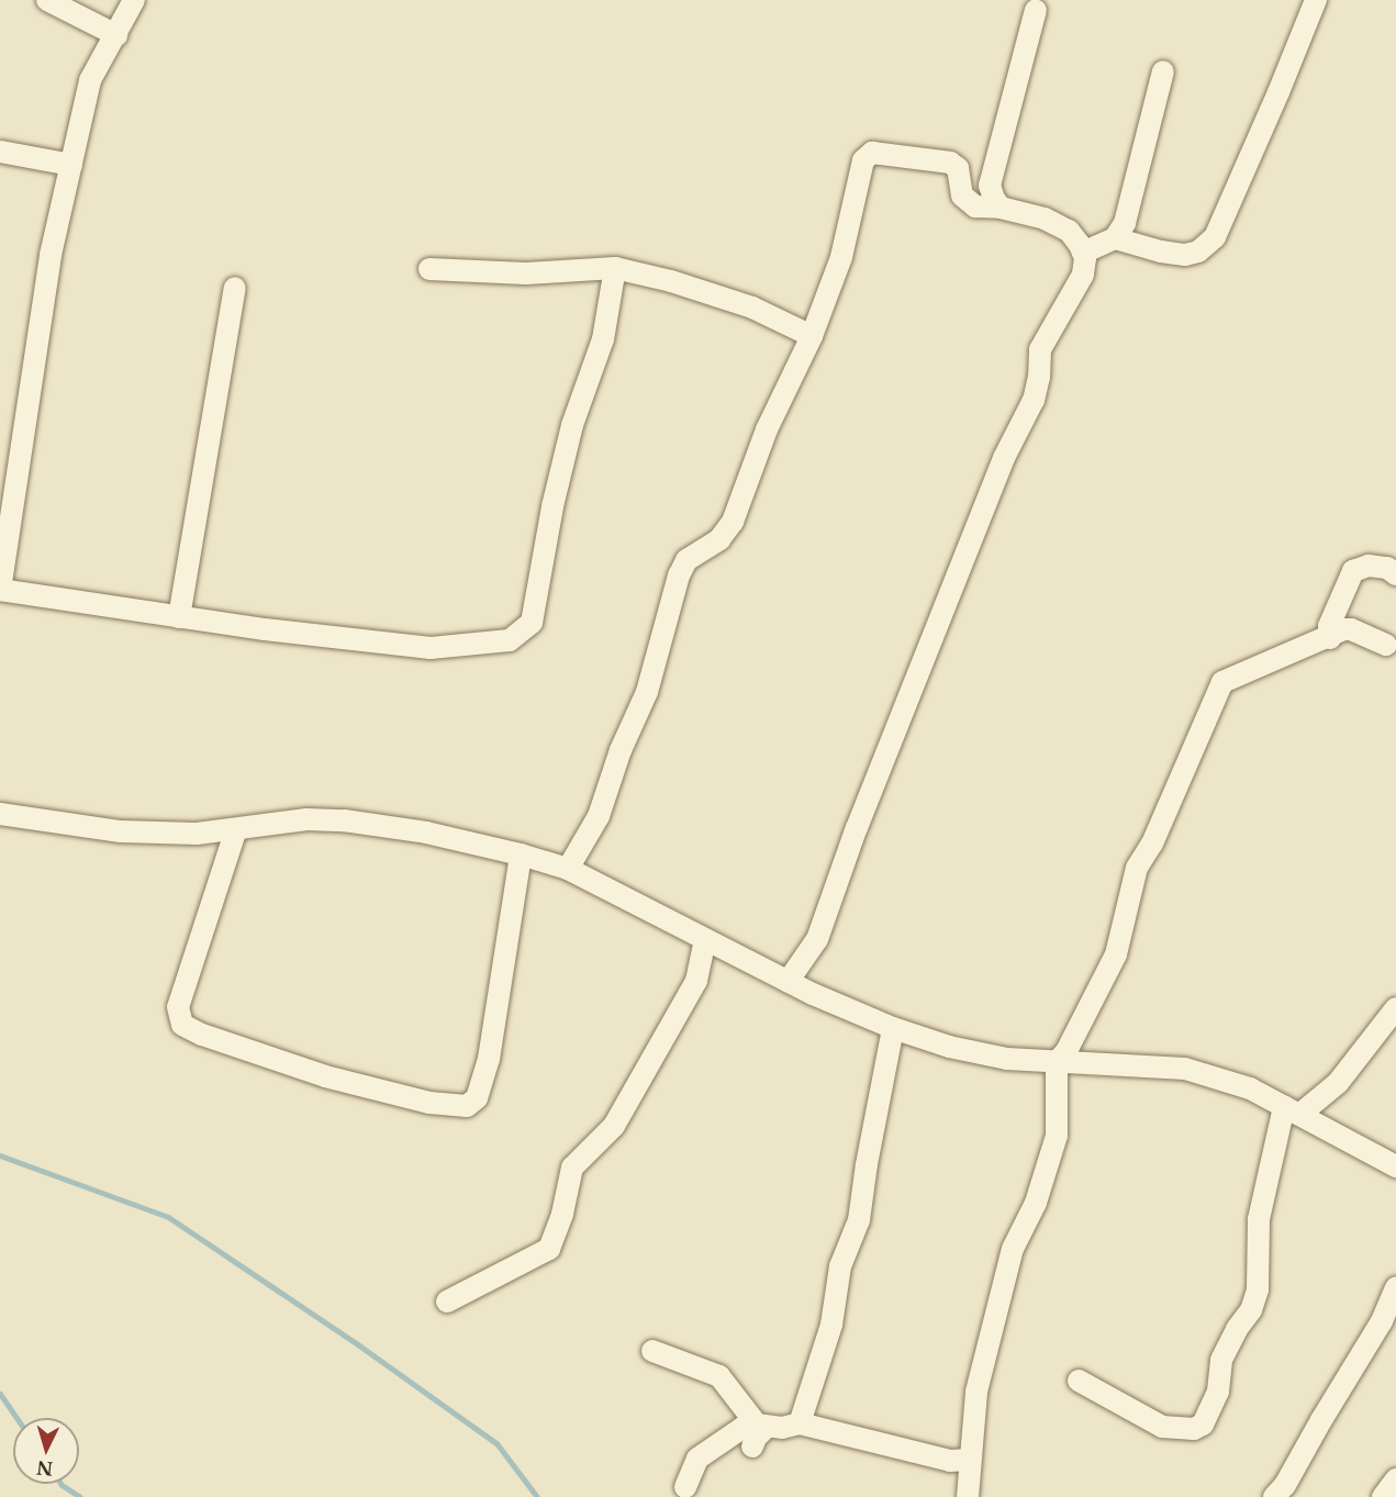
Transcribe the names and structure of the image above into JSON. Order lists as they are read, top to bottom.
{
  "north": "bottom"
}
